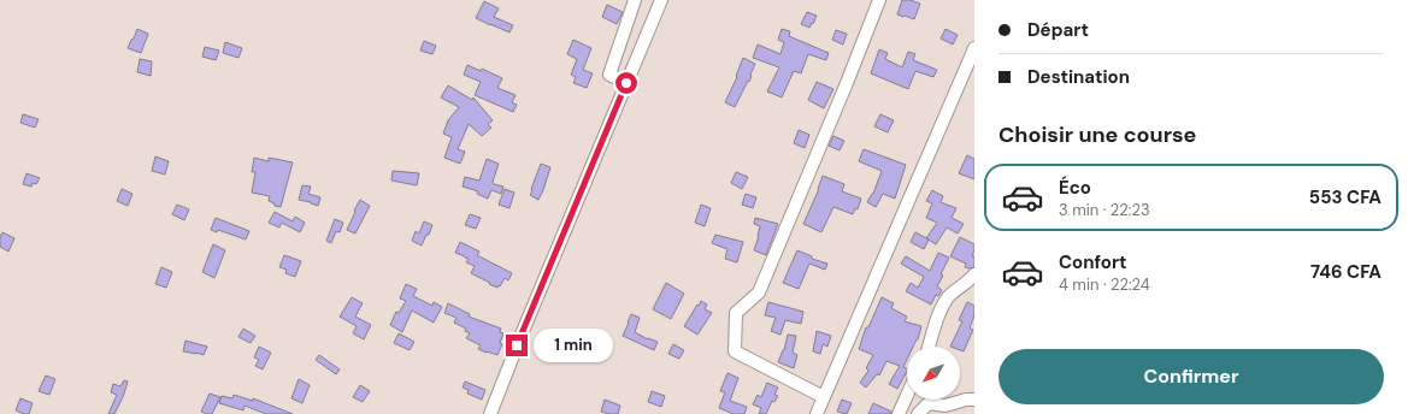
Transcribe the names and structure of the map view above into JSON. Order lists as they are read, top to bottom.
{
  "north": "bottom left",
  "page": {
    "banner": ["Départ", "Destination"],
    "heading": "Choisir une course",
    "list": [
      {
        "name": "Éco",
        "note": "3 min · 22:23",
        "value": "553 CFA"
      },
      {
        "name": "Confort",
        "note": "4 min · 22:24",
        "value": "746 CFA"
      }
    ],
    "bubble": "1 min",
    "buttons": "Confirmer"
  }
}
